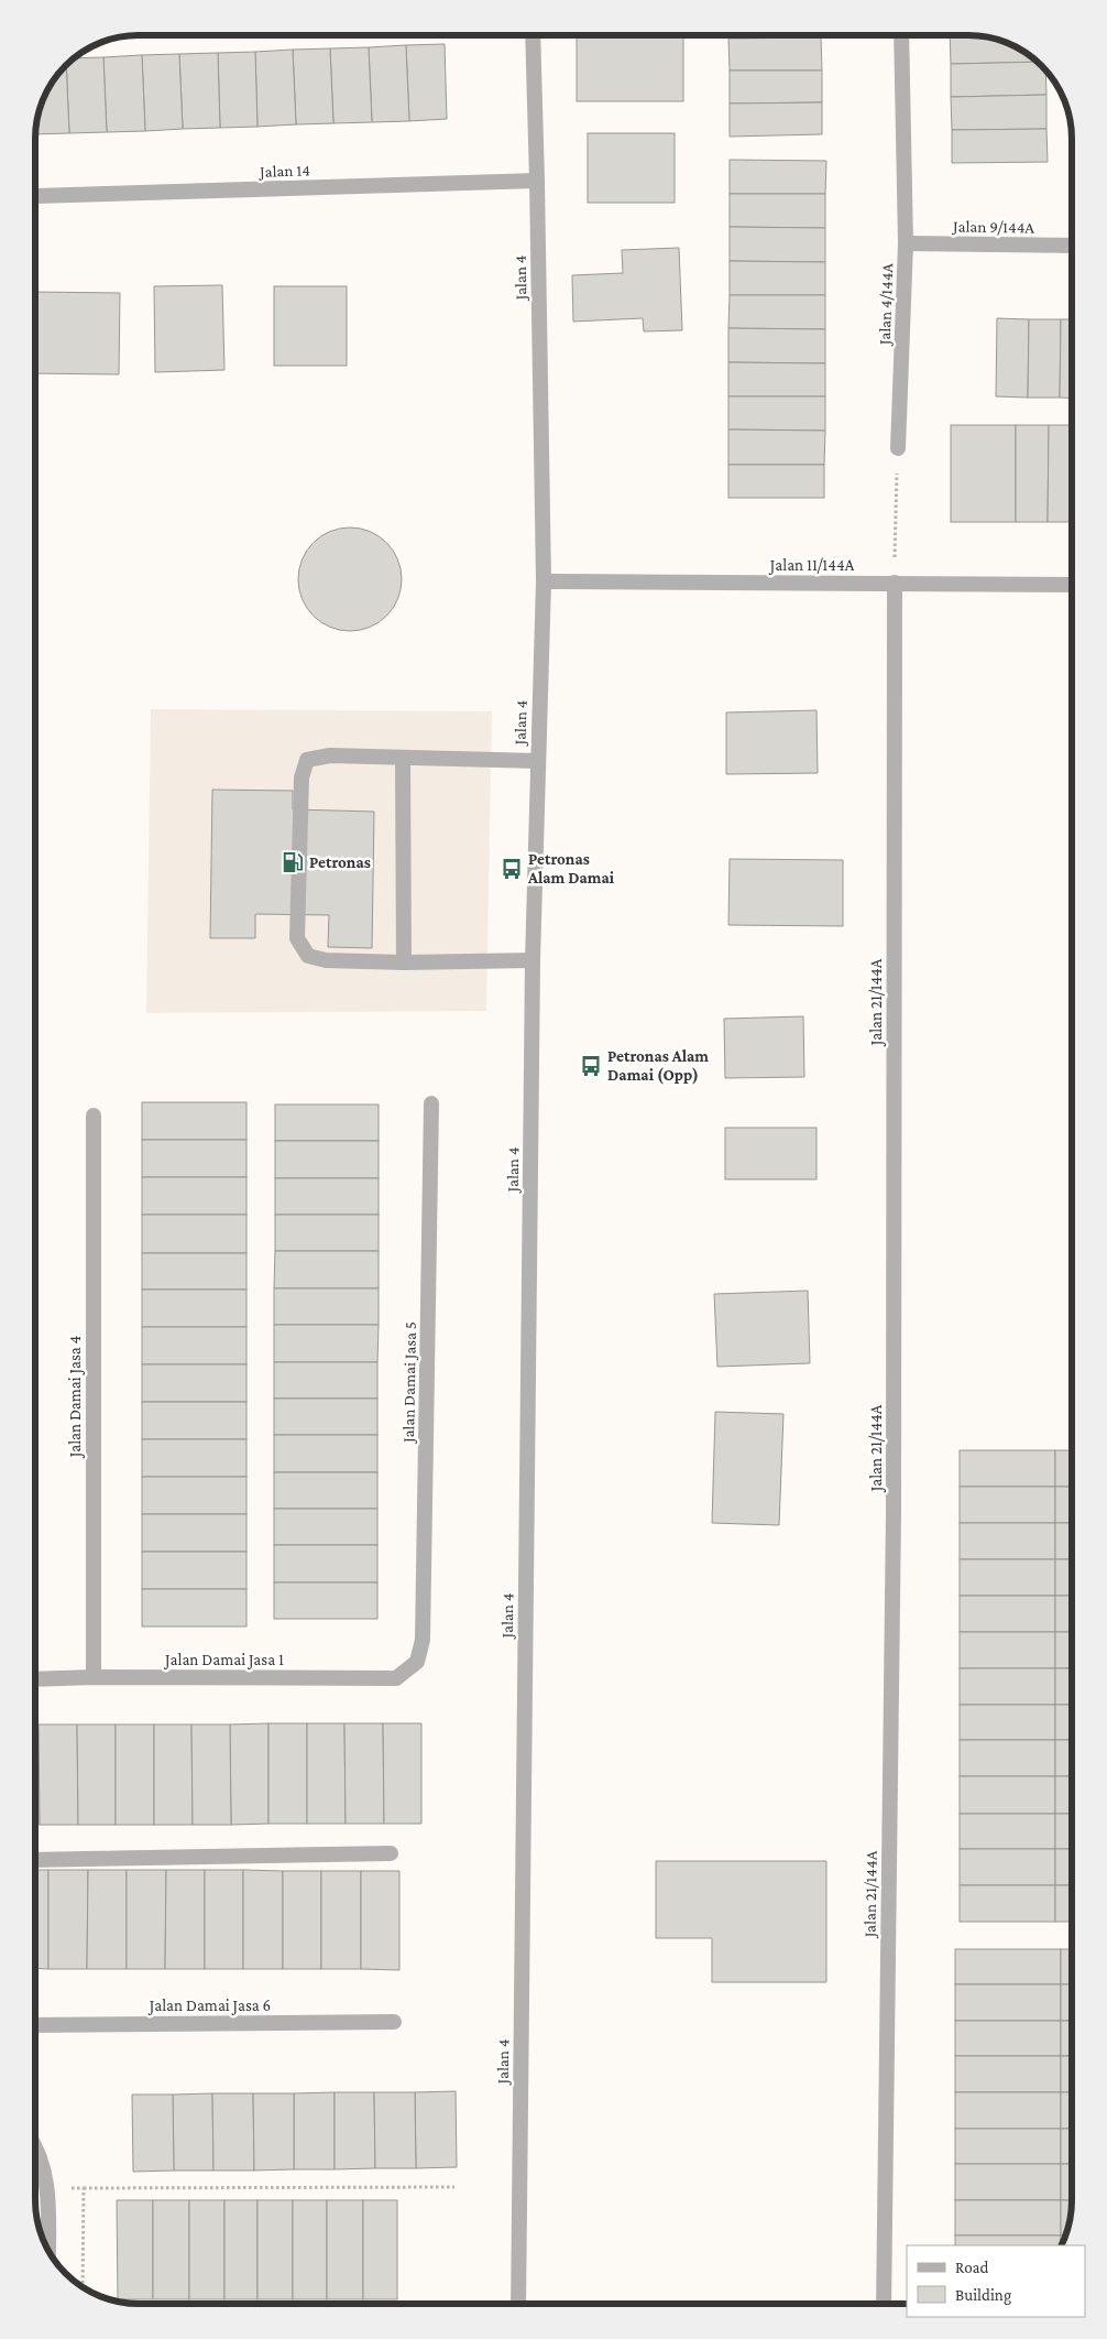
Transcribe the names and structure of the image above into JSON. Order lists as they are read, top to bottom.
{
  "streets": {
    "street": [
      "Jalan 14",
      "Jalan 9/144A",
      "Jalan 4",
      "Jalan 4/144A",
      "Jalan 11/144A",
      "Jalan 21/144A",
      "Jalan Damai Jasa 5",
      "Jalan Damai Jasa 4",
      "Jalan Damai Jasa 1",
      "Jalan Damai Jasa 6"
    ]
  },
  "crossings": [
    ["Jalan 14", "Jalan 4"],
    ["Jalan 9/144A", "Jalan 4/144A"],
    ["Jalan 4", "Jalan 11/144A"],
    ["Jalan 11/144A", "Jalan 21/144A"],
    ["Jalan Damai Jasa 5", "Jalan Damai Jasa 1"],
    ["Jalan Damai Jasa 4", "Jalan Damai Jasa 1"]
  ],
  "places": {
    "fuel station": ["Petronas"],
    "bus stop": ["Petronas Alam Damai", "Petronas Alam Damai (Opp)"]
  },
  "legend": ["Road", "Building"]
}
